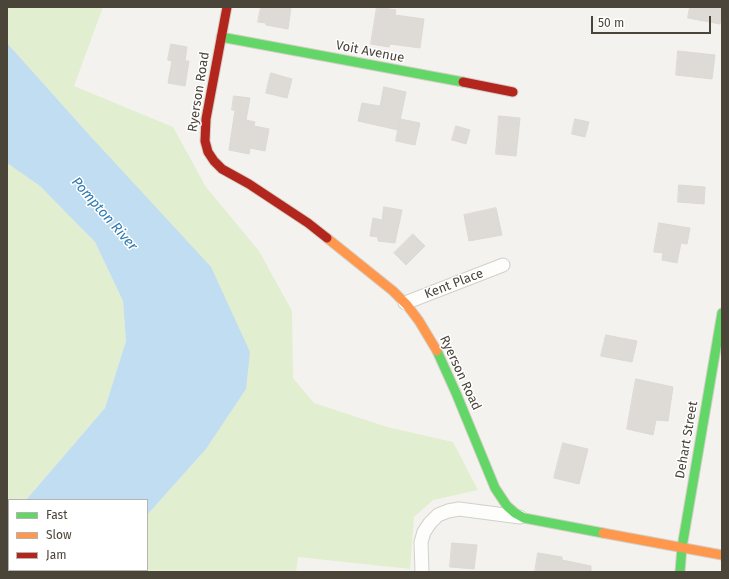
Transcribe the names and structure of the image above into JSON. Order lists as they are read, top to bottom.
{
  "streets": {
    "street": [
      "Voit Avenue",
      "Ryerson Road",
      "Kent Place",
      "Dehart Street"
    ]
  },
  "crossings": [
    ["Voit Avenue", "Ryerson Road"],
    ["Ryerson Road", "Kent Place"],
    ["Ryerson Road", "Dehart Street"]
  ],
  "water": ["Pompton River"],
  "legend": ["Fast", "Slow", "Jam"],
  "scale_bar": "50 m"
}
